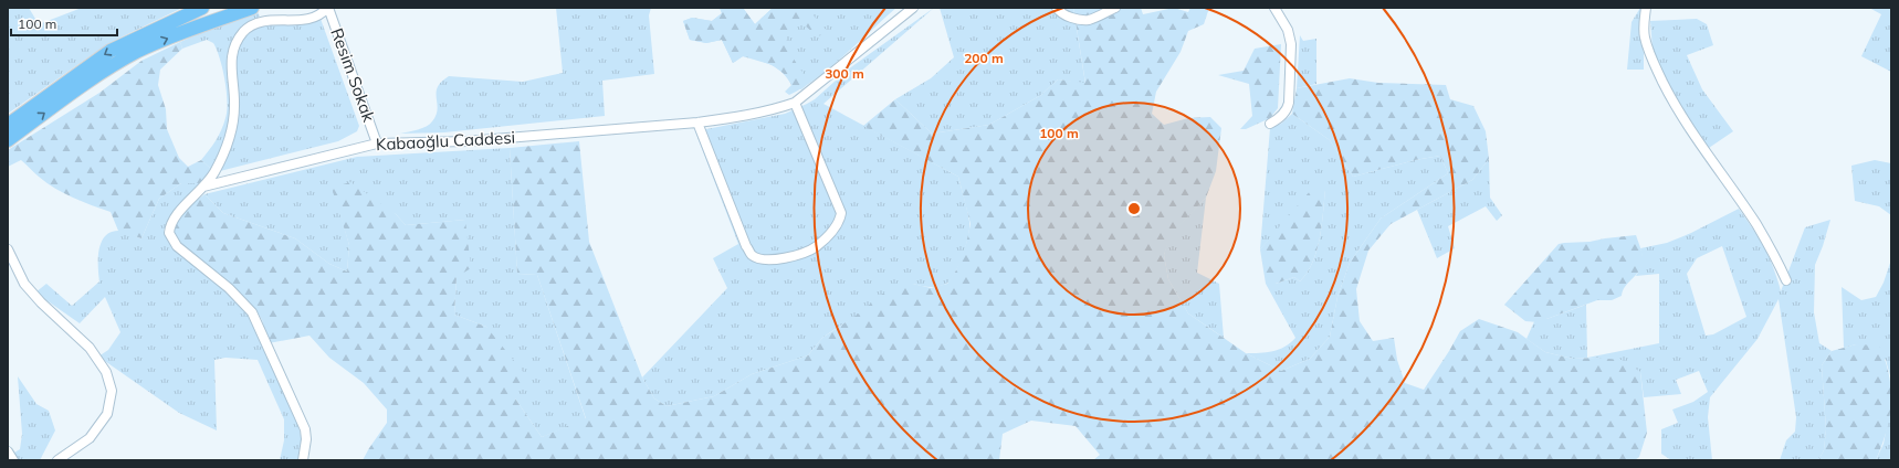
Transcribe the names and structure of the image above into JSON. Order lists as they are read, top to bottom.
{
  "streets": {
    "street": ["Resim Sokak", "Kabaoğlu Caddesi"]
  },
  "crossings": [
    ["Resim Sokak", "Kabaoğlu Caddesi"]
  ],
  "scale_bar": "100 m",
  "rings": ["200 m", "300 m", "100 m"]
}
